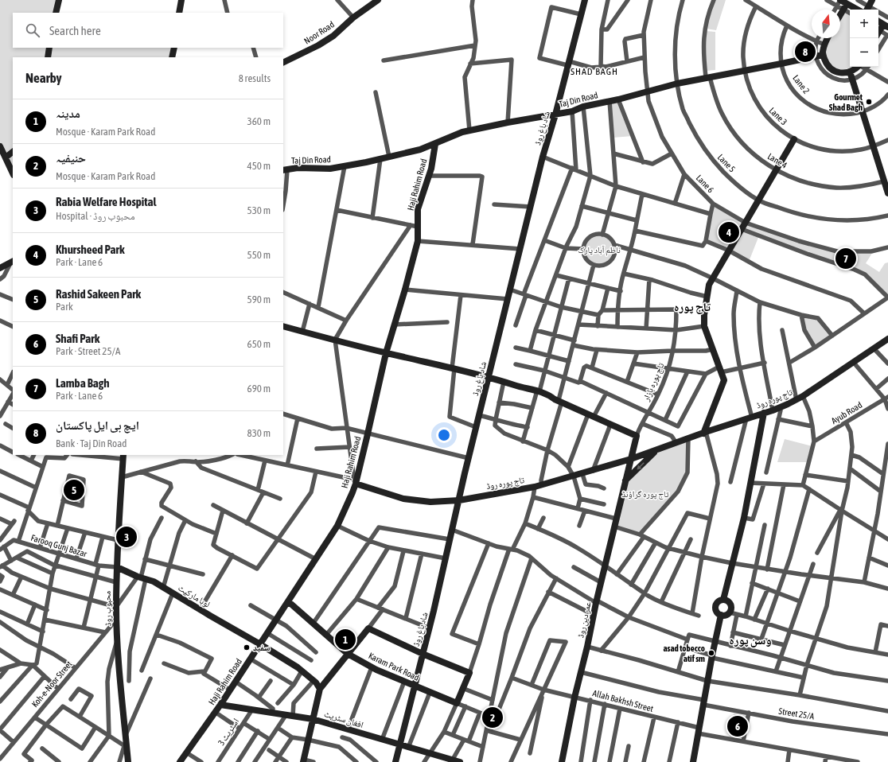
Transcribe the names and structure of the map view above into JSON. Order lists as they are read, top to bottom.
{
  "streets": {
    "main road": [
      "Noor Road",
      "Taj Din Road",
      "شاد باغ روڈ",
      "Haji Rahim Road",
      "تاج پورہ روڈ",
      "لوہا مارکیٹ",
      "محبوب روڈ",
      "عمر دین روڈ",
      "Karam Park Road",
      "افغان سٹریٹ"
    ],
    "street": [
      "Lane 2",
      "Lane 3",
      "Lane 4",
      "Lane 5",
      "Lane 6",
      "تاج پورہ بازار",
      "Ayub Road",
      "Farooq Gunj Bazar",
      "Koh-e-Noor Street",
      "Allah Bakhsh Street",
      "Street 25/A",
      "اسٹریٹ 3"
    ]
  },
  "crossings": [
    ["Lane 2", "Taj Din Road"],
    ["Taj Din Road", "Lane 3"],
    ["Taj Din Road", "شاد باغ روڈ"],
    ["Taj Din Road", "Lane 4"],
    ["Taj Din Road", "Lane 5"],
    ["Taj Din Road", "Lane 6"],
    ["Taj Din Road", "Haji Rahim Road"],
    ["شاد باغ روڈ", "تاج پورہ روڈ"],
    ["شاد باغ روڈ", "Karam Park Road"],
    ["شاد باغ روڈ", "افغان سٹریٹ"],
    ["Haji Rahim Road", "تاج پورہ روڈ"],
    ["Haji Rahim Road", "لوہا مارکیٹ"],
    ["Haji Rahim Road", "Karam Park Road"],
    ["Haji Rahim Road", "افغان سٹریٹ"],
    ["تاج پورہ بازار", "عمر دین روڈ"],
    ["تاج پورہ روڈ", "عمر دین روڈ"],
    ["Farooq Gunj Bazar", "لوہا مارکیٹ"],
    ["Farooq Gunj Bazar", "محبوب روڈ"],
    ["لوہا مارکیٹ", "محبوب روڈ"],
    ["محبوب روڈ", "Koh-e-Noor Street"],
    ["عمر دین روڈ", "Allah Bakhsh Street"],
    ["عمر دین روڈ", "Street 25/A"],
    ["افغان سٹریٹ", "اسٹریٹ 3"]
  ],
  "districts": ["SHAD BAGH", "تاج پورہ", "وسن پورہ"],
  "parks": ["ناظم آباد پارک", "تاج پورہ گراؤنڈ"],
  "places": ["Gourmet Shad Bagh", "سفید", "asad tobecco atif sm"],
  "north": "top",
  "page": {
    "map_buttons": ["+", "−"],
    "search": "Search here",
    "pins": [
      "8",
      "4",
      "7",
      "5",
      "3",
      "1",
      "2",
      "6"
    ],
    "heading": ["Nearby", "8 results"],
    "list": [
      {
        "mark": "1",
        "name": "مدینہ",
        "note": "Mosque · Karam Park Road",
        "value": "360 m"
      },
      {
        "mark": "2",
        "name": "حنیفیہ",
        "note": "Mosque · Karam Park Road",
        "value": "450 m"
      },
      {
        "mark": "3",
        "name": "Rabia Welfare Hospital",
        "note": "Hospital · محبوب روڈ",
        "value": "530 m"
      },
      {
        "mark": "4",
        "name": "Khursheed Park",
        "note": "Park · Lane 6",
        "value": "550 m"
      },
      {
        "mark": "5",
        "name": "Rashid Sakeen Park",
        "note": "Park",
        "value": "590 m"
      },
      {
        "mark": "6",
        "name": "Shafi Park",
        "note": "Park · Street 25/A",
        "value": "650 m"
      },
      {
        "mark": "7",
        "name": "Lamba Bagh",
        "note": "Park · Lane 6",
        "value": "690 m"
      },
      {
        "mark": "8",
        "name": "ایچ بی ایل پاکستان",
        "note": "Bank · Taj Din Road",
        "value": "830 m"
      }
    ]
  }
}
